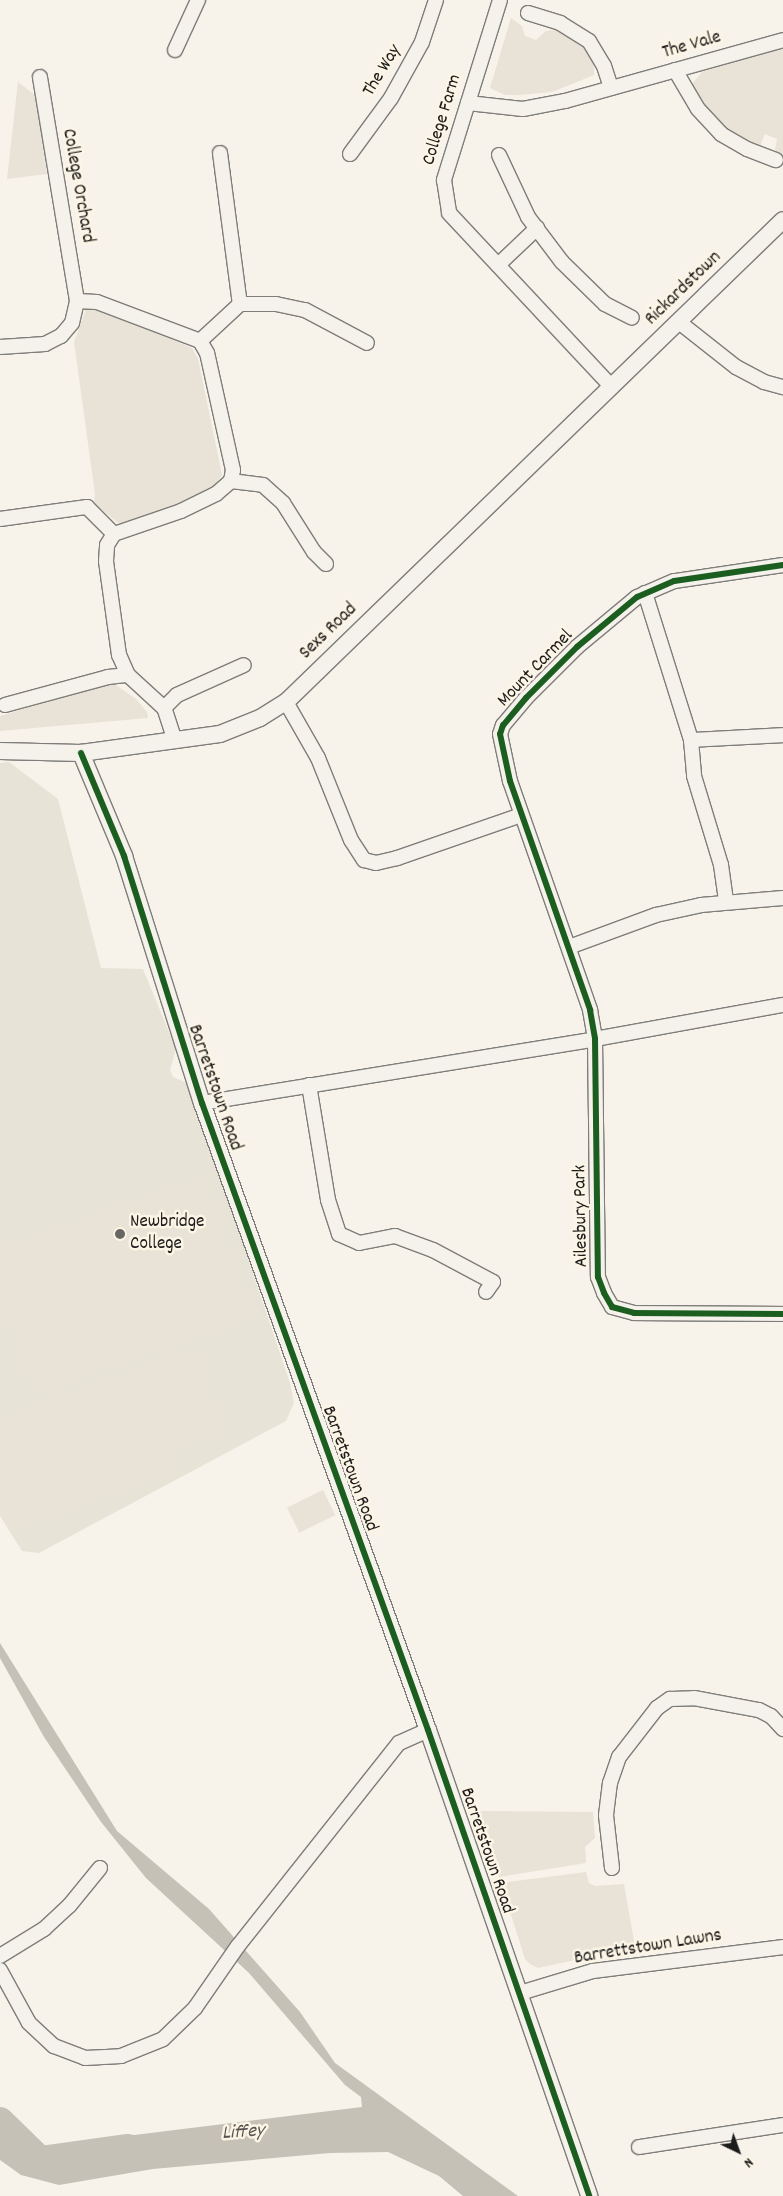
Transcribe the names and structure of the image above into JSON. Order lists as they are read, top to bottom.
{
  "streets": {
    "street": [
      "The Vale",
      "The Way",
      "College Farm",
      "College Orchard",
      "Rickardstown",
      "Sexs Road",
      "Mount Carmel",
      "Barretstown Road",
      "Ailesbury Park",
      "Barrettstown Lawns"
    ]
  },
  "crossings": [
    ["The Vale", "College Farm"],
    ["College Farm", "Rickardstown"],
    ["College Farm", "Sexs Road"],
    ["Rickardstown", "Sexs Road"],
    ["Sexs Road", "Barretstown Road"],
    ["Mount Carmel", "Ailesbury Park"],
    ["Barretstown Road", "Barrettstown Lawns"]
  ],
  "water": ["Liffey"],
  "places": ["Newbridge College"],
  "north": "bottom right"
}
